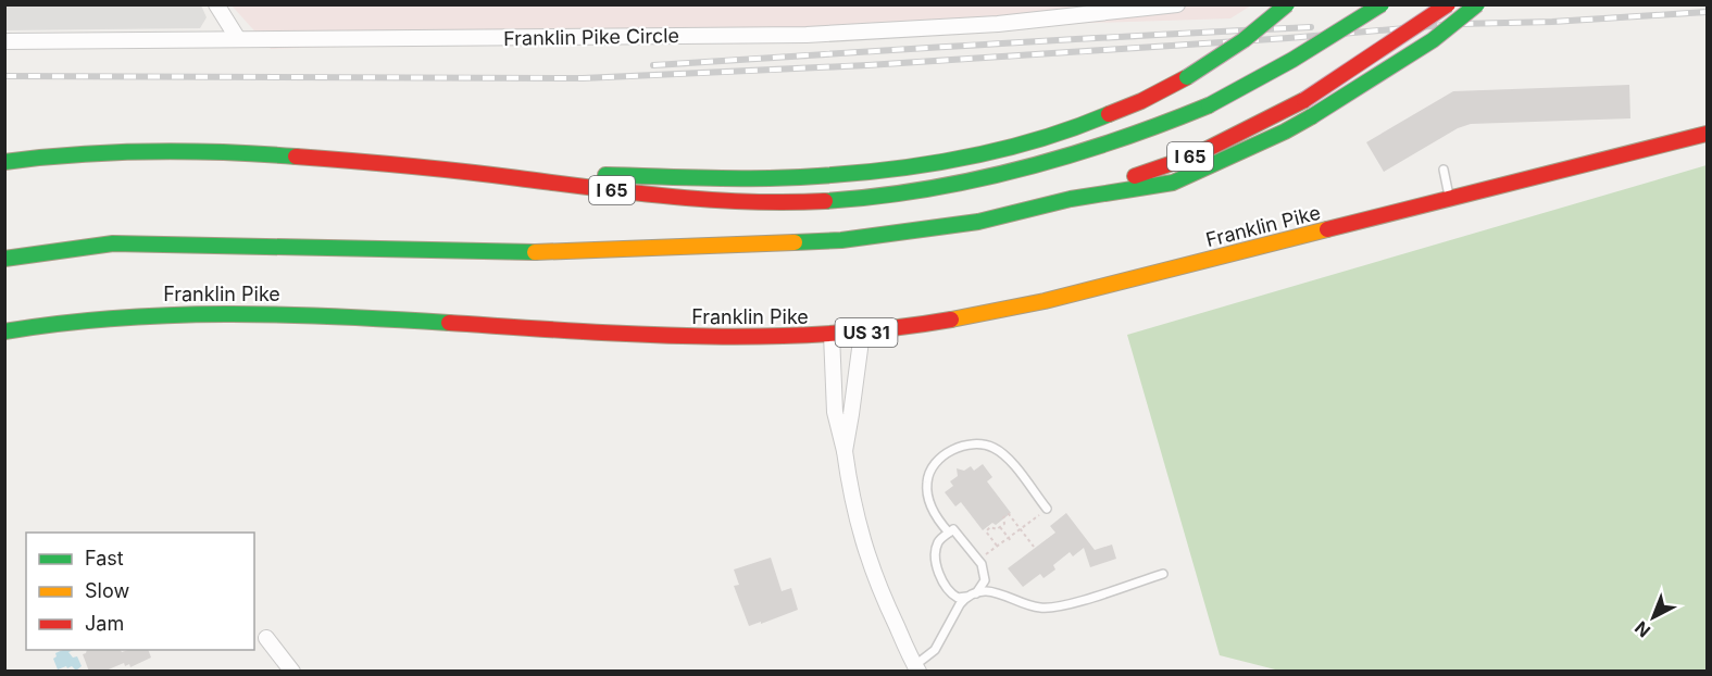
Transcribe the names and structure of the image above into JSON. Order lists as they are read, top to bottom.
{
  "streets": {
    "main road": ["I 65", "Franklin Pike", "US 31"],
    "street": ["Franklin Pike Circle"]
  },
  "legend": ["Fast", "Slow", "Jam"],
  "north": "bottom left"
}
